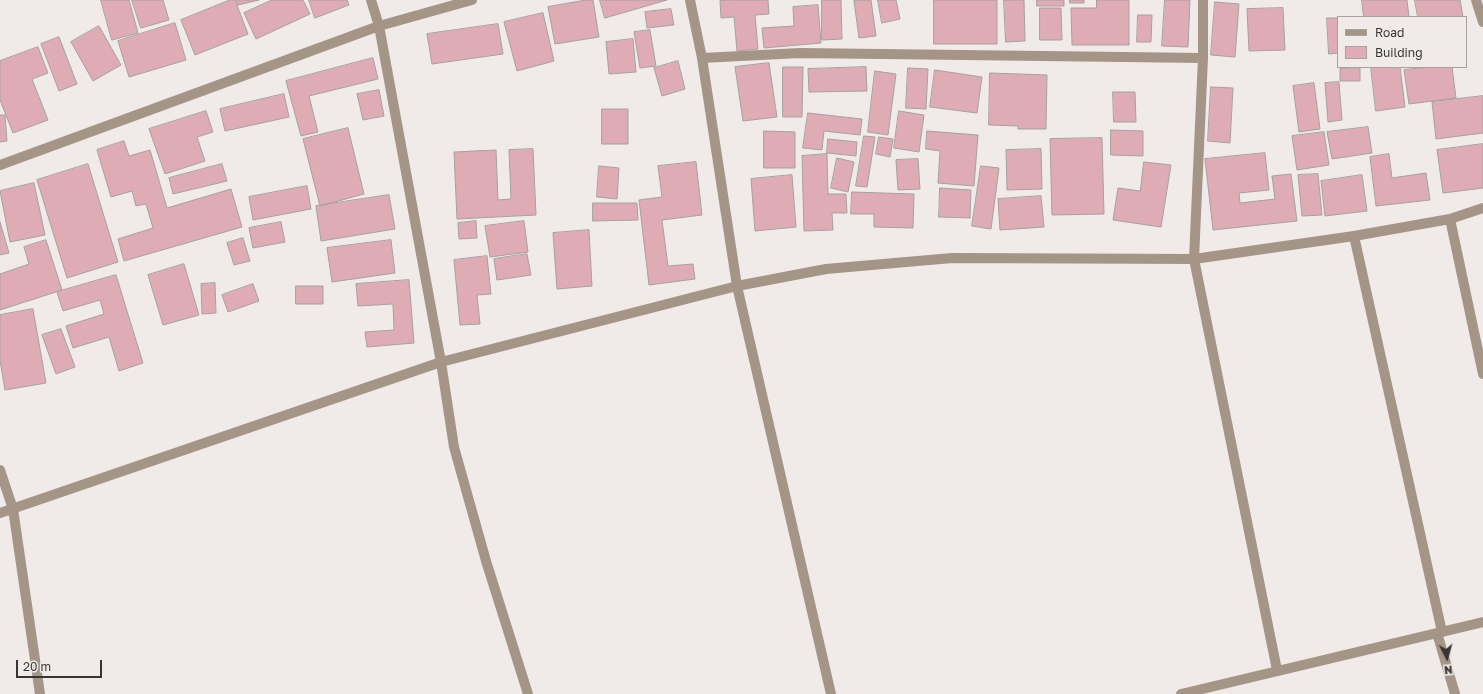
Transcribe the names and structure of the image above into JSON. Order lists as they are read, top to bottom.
{
  "legend": ["Road", "Building"],
  "scale_bar": "20 m",
  "north": "bottom"
}
